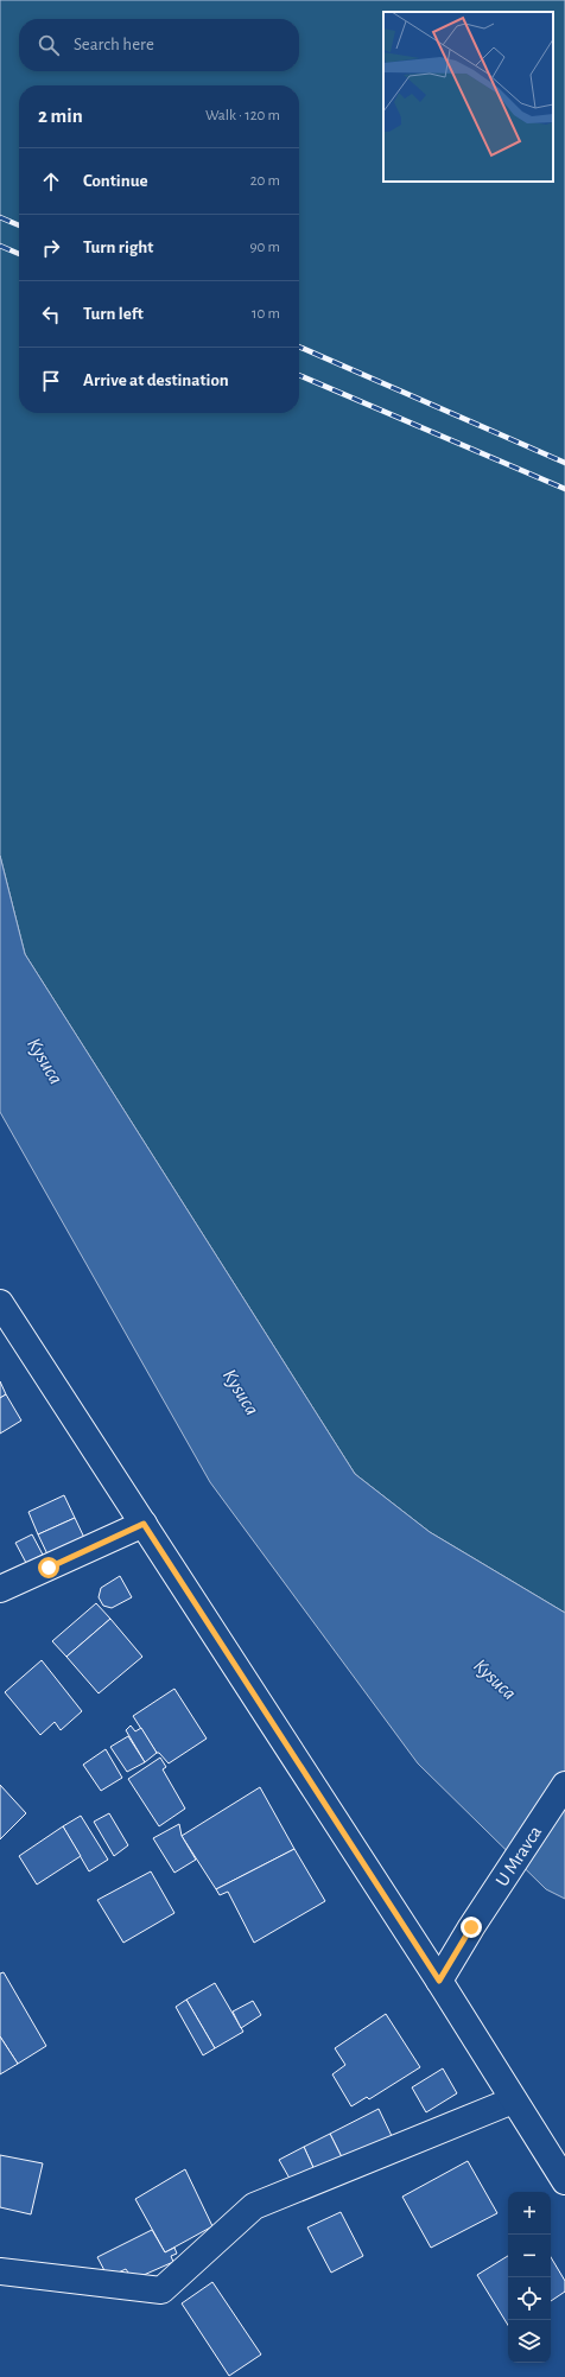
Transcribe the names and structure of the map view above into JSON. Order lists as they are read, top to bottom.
{
  "streets": {
    "main road": ["U Mravca"]
  },
  "water": ["Kysuca"],
  "page": {
    "search": "Search here",
    "heading": ["2 min", "Walk · 120 m"],
    "list": [
      ["Continue", "20 m"],
      ["Turn right", "90 m"],
      ["Turn left", "10 m"],
      "Arrive at destination"
    ],
    "map_buttons": ["+", "−"]
  }
}
